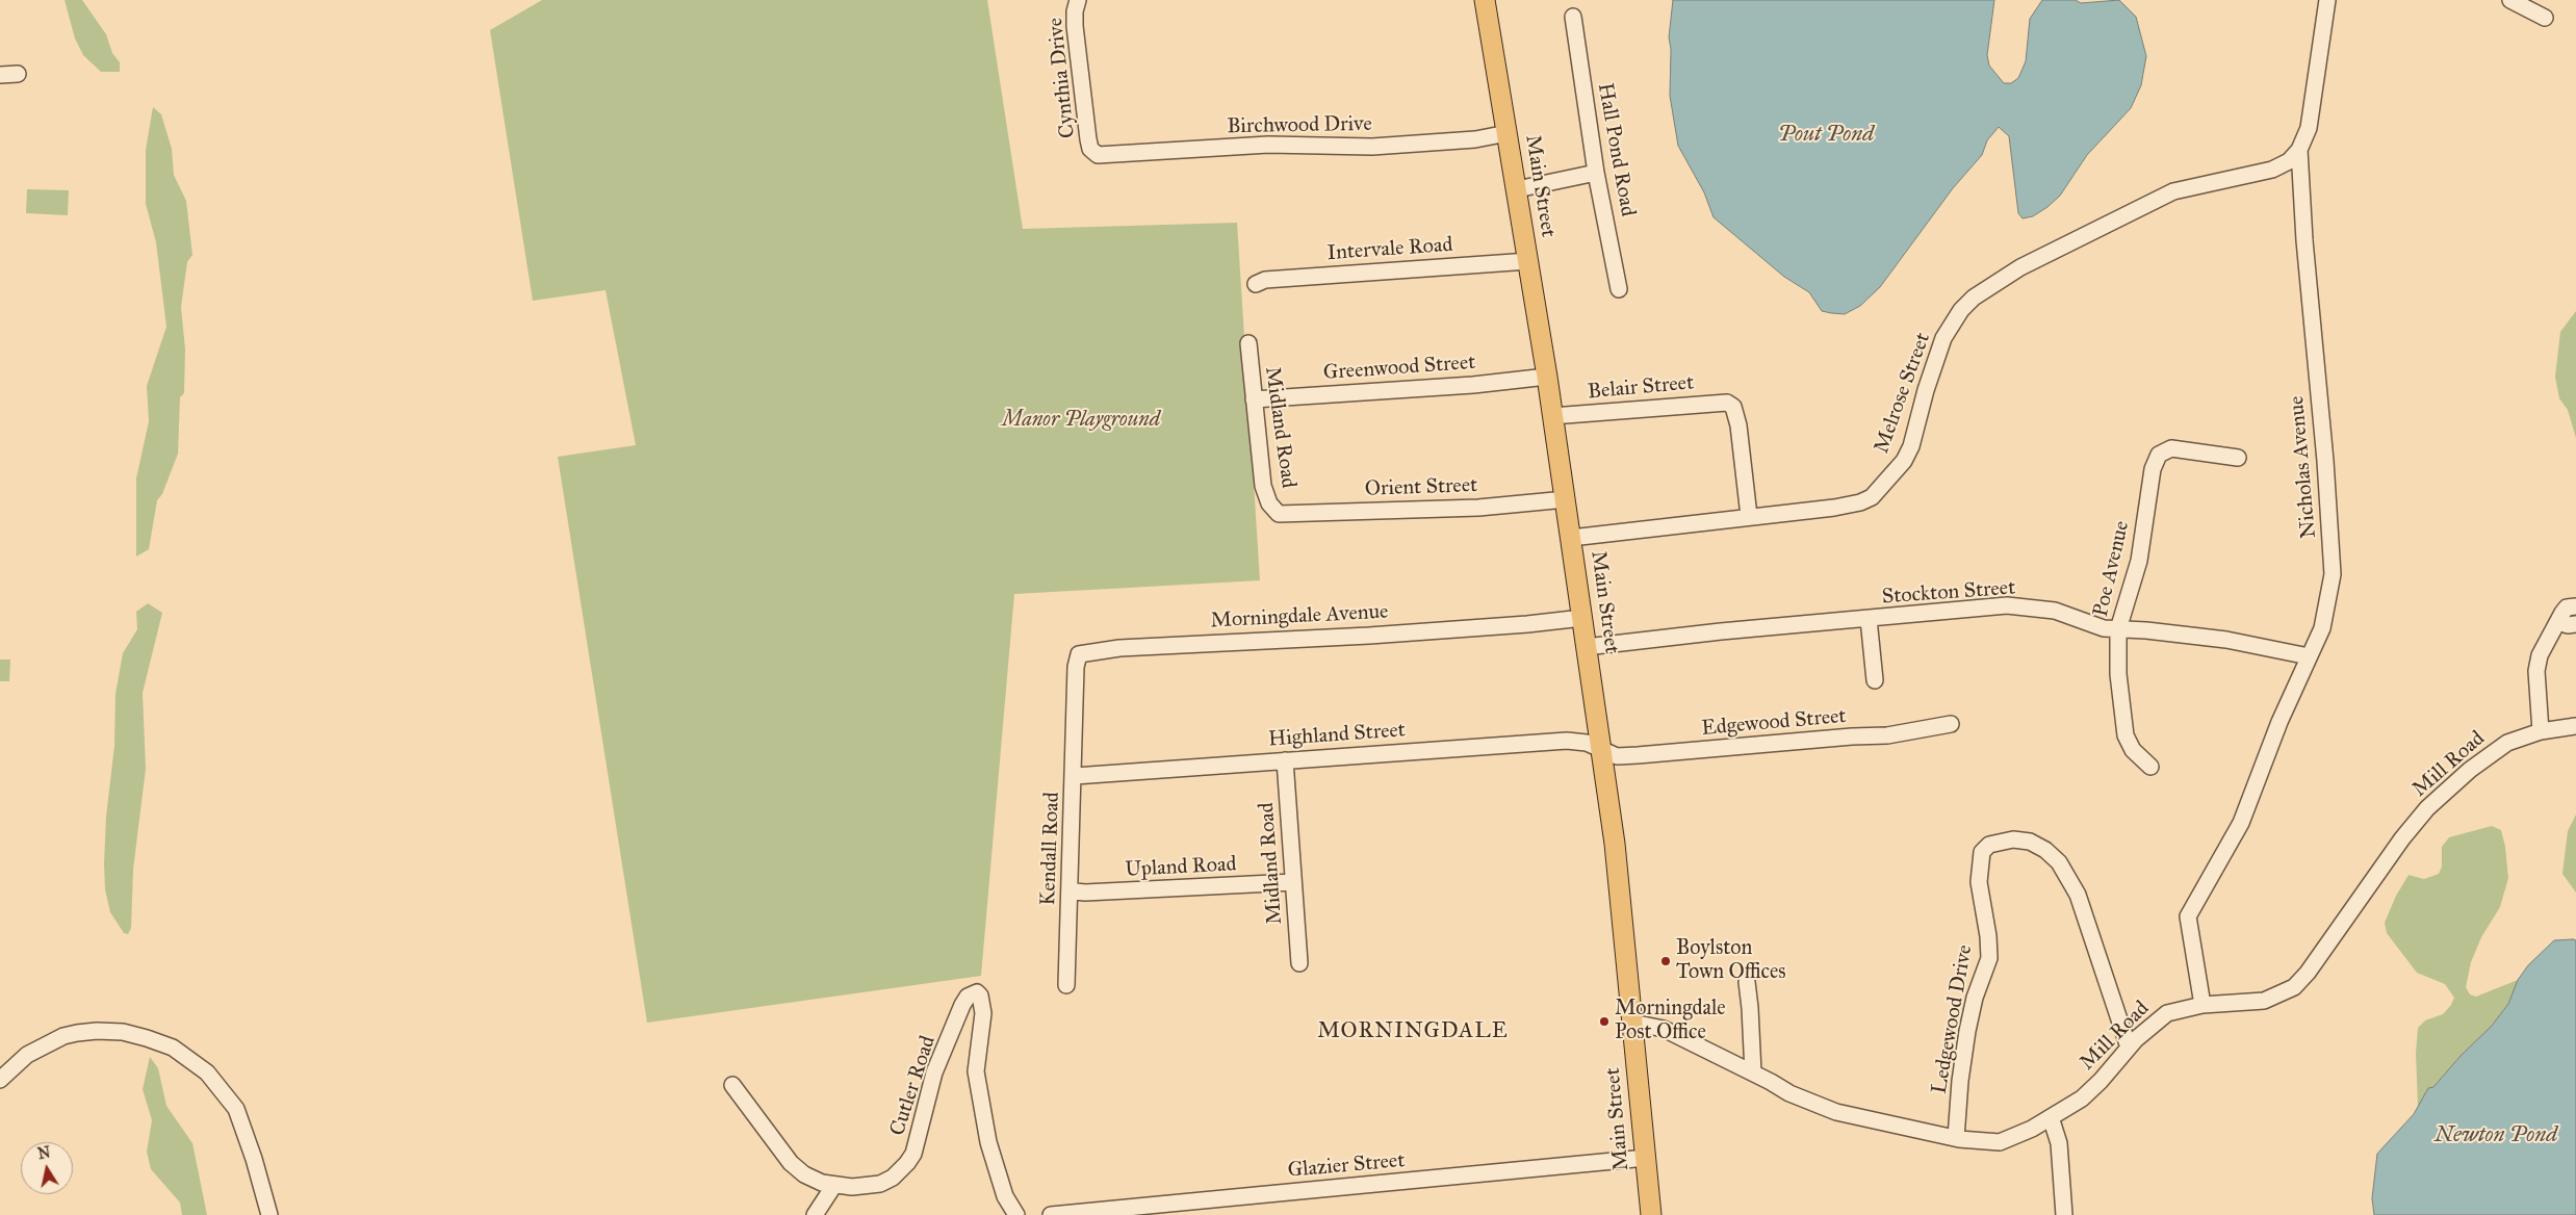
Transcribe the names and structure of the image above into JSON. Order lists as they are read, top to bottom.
{
  "streets": {
    "main road": ["Main Street"],
    "street": [
      "Cynthia Drive",
      "Birchwood Drive",
      "Hall Pond Road",
      "Intervale Road",
      "Greenwood Street",
      "Belair Street",
      "Melrose Street",
      "Midland Road",
      "Nicholas Avenue",
      "Orient Street",
      "Poe Avenue",
      "Stockton Street",
      "Morningdale Avenue",
      "Edgewood Street",
      "Highland Street",
      "Mill Road",
      "Kendall Road",
      "Upland Road",
      "Ledgewood Drive",
      "Cutler Road",
      "Glazier Street"
    ]
  },
  "crossings": [
    ["Cynthia Drive", "Birchwood Drive"],
    ["Birchwood Drive", "Main Street"],
    ["Main Street", "Intervale Road"],
    ["Main Street", "Greenwood Street"],
    ["Main Street", "Belair Street"],
    ["Main Street", "Melrose Street"],
    ["Main Street", "Orient Street"],
    ["Main Street", "Stockton Street"],
    ["Main Street", "Morningdale Avenue"],
    ["Main Street", "Edgewood Street"],
    ["Main Street", "Highland Street"],
    ["Main Street", "Mill Road"],
    ["Main Street", "Glazier Street"],
    ["Greenwood Street", "Midland Road"],
    ["Belair Street", "Melrose Street"],
    ["Melrose Street", "Nicholas Avenue"],
    ["Midland Road", "Orient Street"],
    ["Midland Road", "Highland Street"],
    ["Midland Road", "Upland Road"],
    ["Nicholas Avenue", "Stockton Street"],
    ["Nicholas Avenue", "Mill Road"],
    ["Poe Avenue", "Stockton Street"],
    ["Morningdale Avenue", "Kendall Road"],
    ["Edgewood Street", "Highland Street"],
    ["Highland Street", "Kendall Road"],
    ["Mill Road", "Ledgewood Drive"],
    ["Kendall Road", "Upland Road"]
  ],
  "districts": ["MORNINGDALE"],
  "water": ["Pout Pond", "Newton Pond"],
  "parks": ["Manor Playground"],
  "places": ["Boylston Town Offices", "Morningdale Post Office"],
  "north": "top"
}
